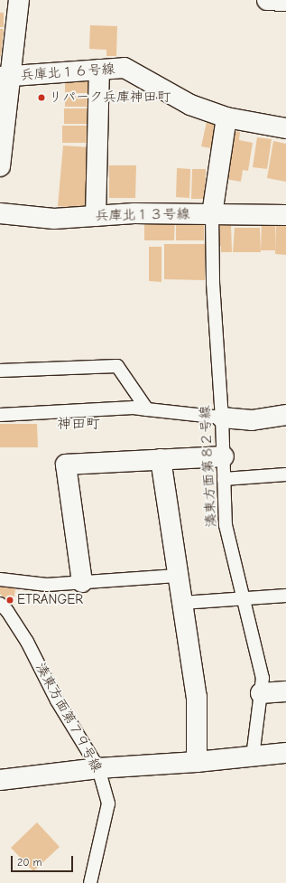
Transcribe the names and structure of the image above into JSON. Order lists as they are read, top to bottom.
{
  "streets": {
    "street": ["兵庫北１６号線", "兵庫北１３号線"],
    "lane": ["湊東方面第８２号線", "湊東方面第７９号線"]
  },
  "crossings": [
    ["兵庫北１３号線", "湊東方面第８２号線"]
  ],
  "districts": ["神田町"],
  "places": ["リパーク兵庫神田町", "ETRANGER"],
  "scale_bar": "20 m"
}
